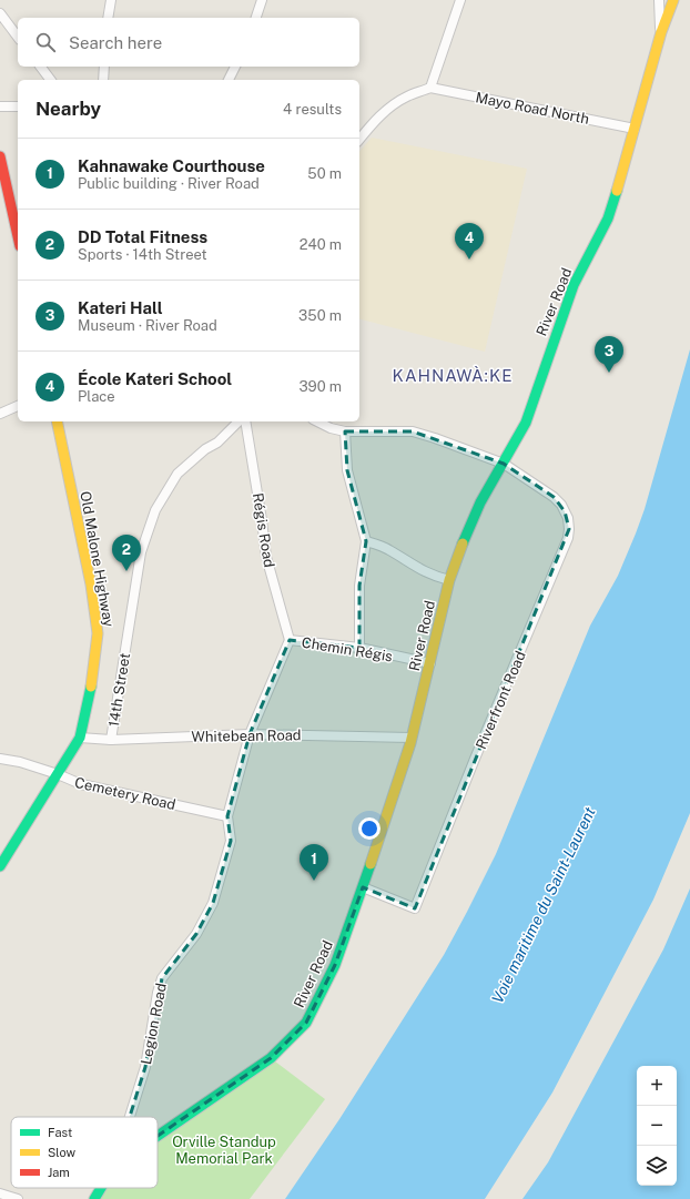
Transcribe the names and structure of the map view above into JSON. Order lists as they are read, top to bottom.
{
  "streets": {
    "street": [
      "Mayo Road North",
      "River Road",
      "Régis Road",
      "Old Malone Highway",
      "Chemin Régis",
      "14th Street",
      "Riverfront Road",
      "Whitebean Road",
      "Cemetery Road",
      "Legion Road"
    ]
  },
  "crossings": [
    ["Mayo Road North", "River Road"],
    ["River Road", "Chemin Régis"],
    ["River Road", "Riverfront Road"],
    ["River Road", "Whitebean Road"],
    ["Régis Road", "Chemin Régis"],
    ["Régis Road", "Legion Road"],
    ["Old Malone Highway", "Whitebean Road"],
    ["Old Malone Highway", "Cemetery Road"],
    ["Chemin Régis", "Legion Road"],
    ["14th Street", "Whitebean Road"],
    ["Whitebean Road", "Legion Road"],
    ["Cemetery Road", "Legion Road"]
  ],
  "districts": ["KAHNAWÀ:KE"],
  "water": ["Voie maritime du Saint-Laurent"],
  "parks": ["Orville Standup Memorial Park"],
  "legend": ["Fast", "Slow", "Jam"],
  "page": {
    "search": "Search here",
    "heading": ["Nearby", "4 results"],
    "list": [
      {
        "mark": "1",
        "name": "Kahnawake Courthouse",
        "note": "Public building · River Road",
        "value": "50 m"
      },
      {
        "mark": "2",
        "name": "DD Total Fitness",
        "note": "Sports · 14th Street",
        "value": "240 m"
      },
      {
        "mark": "3",
        "name": "Kateri Hall",
        "note": "Museum · River Road",
        "value": "350 m"
      },
      {
        "mark": "4",
        "name": "École Kateri School",
        "note": "Place",
        "value": "390 m"
      }
    ],
    "pins": [
      "4",
      "3",
      "2",
      "1"
    ],
    "map_buttons": ["+", "−"]
  }
}
